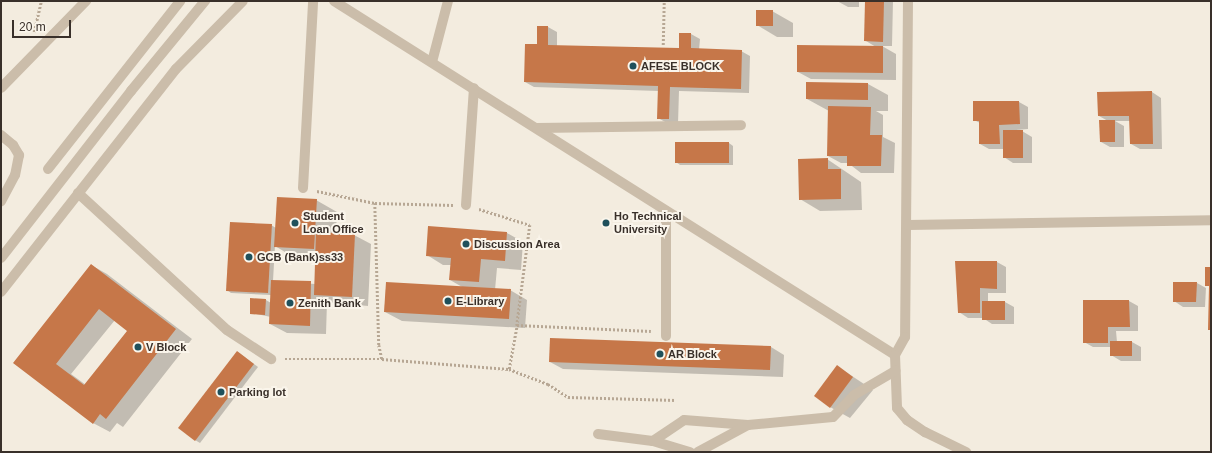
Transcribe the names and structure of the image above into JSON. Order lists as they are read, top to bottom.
{
  "places": [
    "AFESE BLOCK",
    "Student Loan Office",
    "Ho Technical University",
    "Discussion Area",
    "GCB (Bank)ss33",
    "E-Library",
    "Zenith Bank",
    "V Block",
    "AR Block",
    "Parking lot"
  ],
  "scale_bar": "20 m"
}
